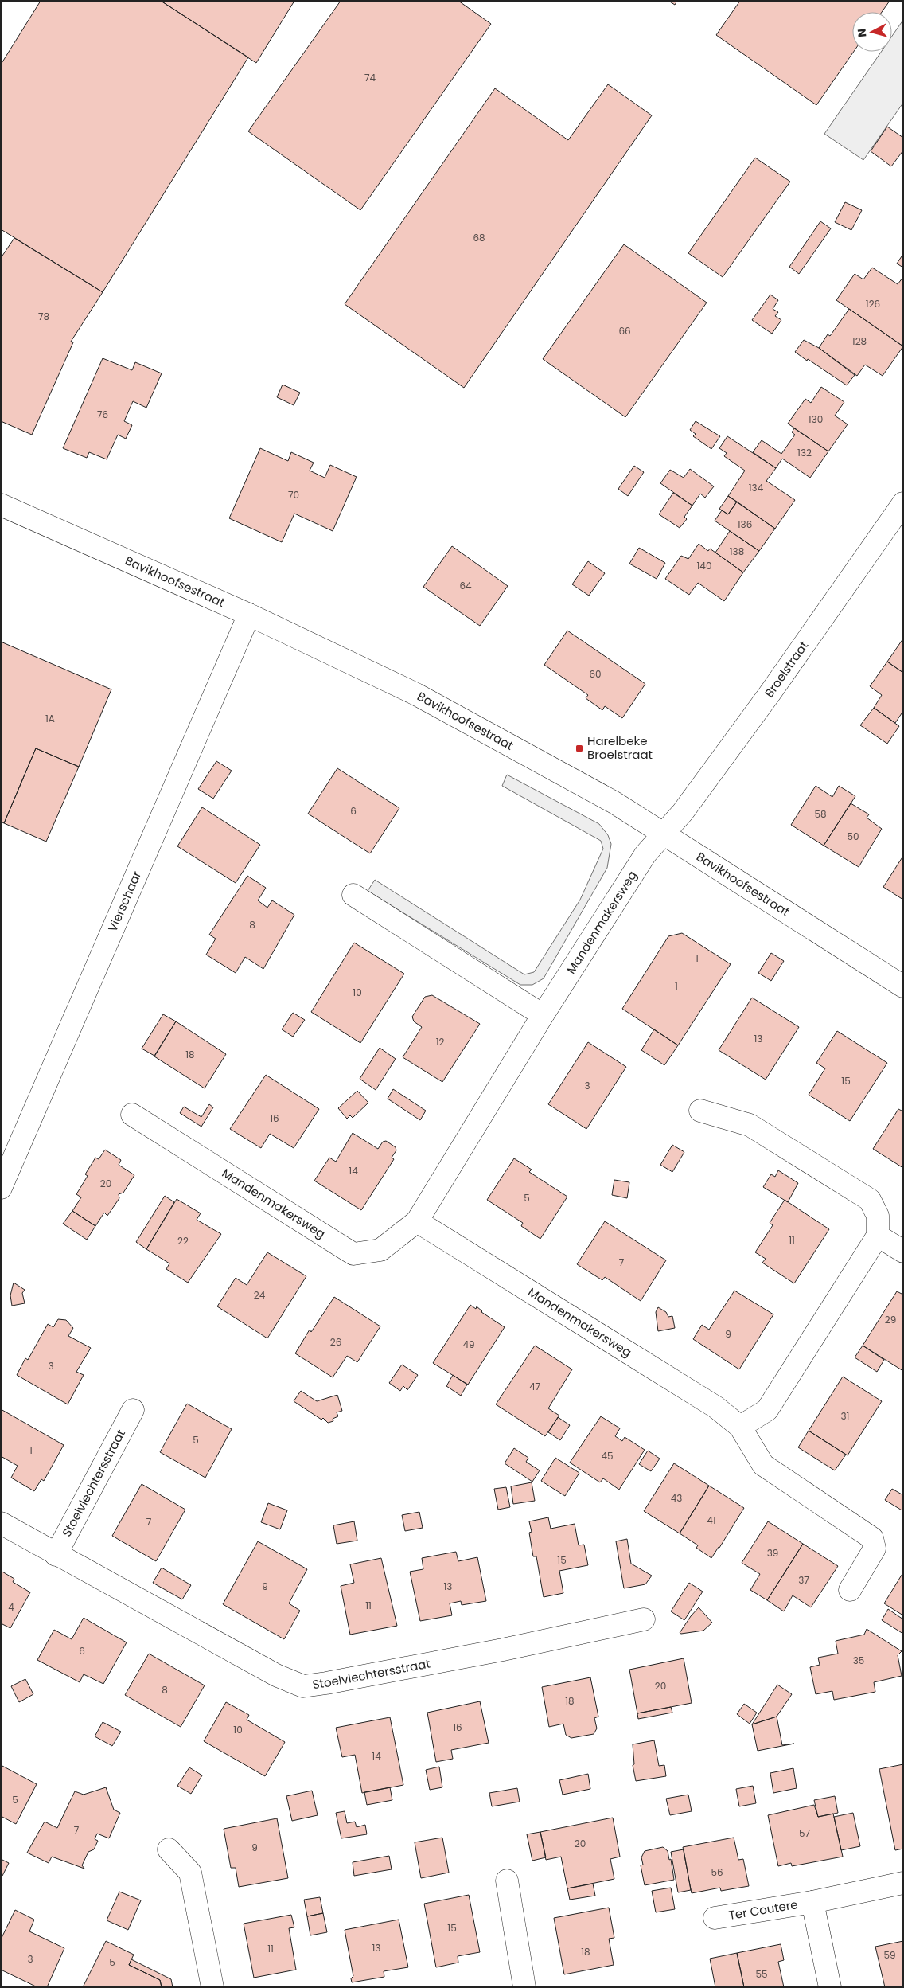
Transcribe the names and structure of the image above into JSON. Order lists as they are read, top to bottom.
{
  "streets": {
    "street": [
      "Bavikhoofsestraat",
      "Broelstraat",
      "Vierschaar",
      "Mandenmakersweg",
      "Stoelvlechtersstraat",
      "Ter Coutere"
    ]
  },
  "crossings": [
    ["Bavikhoofsestraat", "Broelstraat"],
    ["Bavikhoofsestraat", "Vierschaar"],
    ["Bavikhoofsestraat", "Mandenmakersweg"],
    ["Broelstraat", "Mandenmakersweg"]
  ],
  "places": {
    "transit": ["Harelbeke Broelstraat"]
  },
  "house_numbers": [
    "74",
    "68",
    "126",
    "78",
    "66",
    "128",
    "76",
    "130",
    "132",
    "134",
    "70",
    "136",
    "138",
    "140",
    "64",
    "60",
    "1A",
    "6",
    "58",
    "50",
    "8",
    "1",
    "1",
    "10",
    "13",
    "12",
    "18",
    "15",
    "3",
    "16",
    "14",
    "20",
    "5",
    "11",
    "22",
    "7",
    "24",
    "29",
    "9",
    "26",
    "49",
    "3",
    "47",
    "31",
    "5",
    "1",
    "45",
    "43",
    "41",
    "7",
    "39",
    "15",
    "37",
    "9",
    "13",
    "11",
    "4",
    "6",
    "35",
    "20",
    "8",
    "18",
    "16",
    "10",
    "14",
    "5",
    "7",
    "57",
    "20",
    "9",
    "56",
    "15",
    "13",
    "11",
    "18",
    "59",
    "3",
    "5",
    "55"
  ],
  "north": "left"
}
